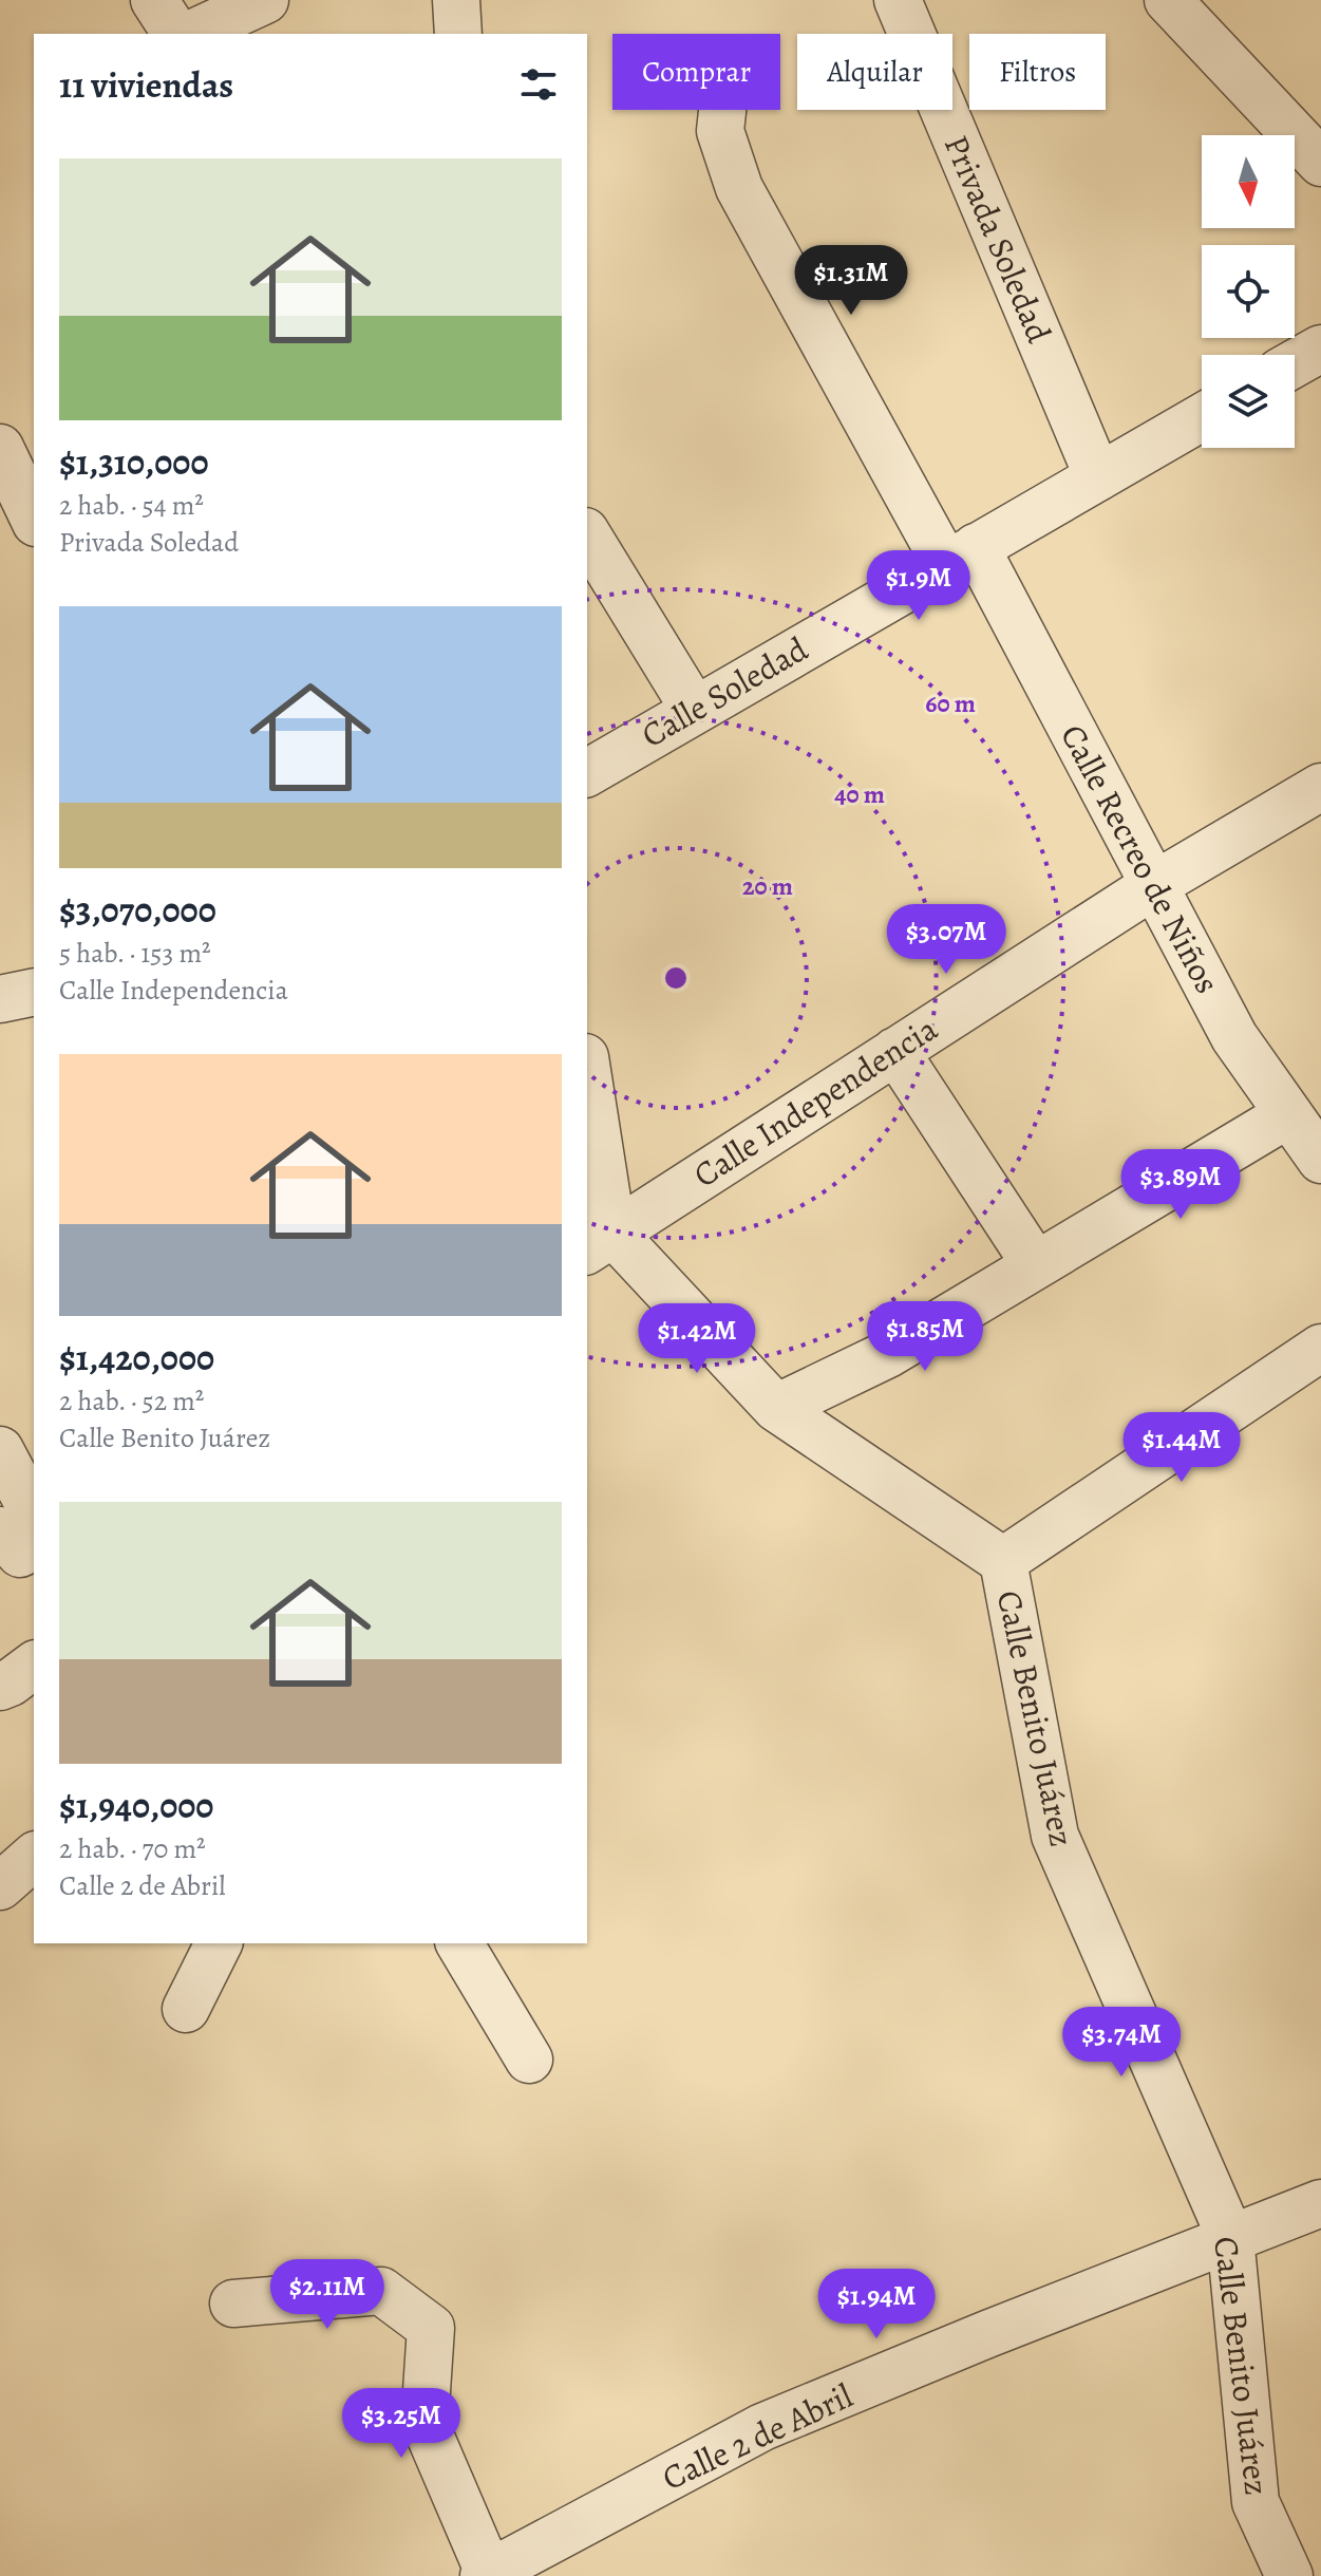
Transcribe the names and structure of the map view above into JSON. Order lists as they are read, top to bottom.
{
  "streets": {
    "street": [
      "Privada Soledad",
      "Calle Soledad",
      "Calle Recreo de Niños",
      "Calle Independencia",
      "Calle Benito Juárez",
      "Calle 2 de Abril"
    ]
  },
  "crossings": [
    ["Privada Soledad", "Calle Soledad"],
    ["Calle Soledad", "Calle Recreo de Niños"],
    ["Calle Recreo de Niños", "Calle Independencia"],
    ["Calle Independencia", "Calle Benito Juárez"],
    ["Calle Benito Juárez", "Calle 2 de Abril"]
  ],
  "north": "bottom",
  "page": {
    "chip": ["Comprar", "Alquilar", "Filtros"],
    "heading": "11 viviendas",
    "list": [
      {
        "name": "$1,310,000",
        "note": "2 hab. · 54 m² · Privada Soledad"
      },
      {
        "name": "$3,070,000",
        "note": "5 hab. · 153 m² · Calle Independencia"
      },
      {
        "name": "$1,420,000",
        "note": "2 hab. · 52 m² · Calle Benito Juárez"
      },
      {
        "name": "$1,940,000",
        "note": "2 hab. · 70 m² · Calle 2 de Abril"
      }
    ],
    "price": [
      "$1.31M",
      "$1.9M",
      "$3.07M",
      "$3.89M",
      "$1.85M",
      "$1.42M",
      "$1.44M",
      "$3.74M",
      "$2.11M",
      "$1.94M",
      "$3.25M"
    ]
  },
  "rings": ["60 m", "40 m", "20 m"]
}
